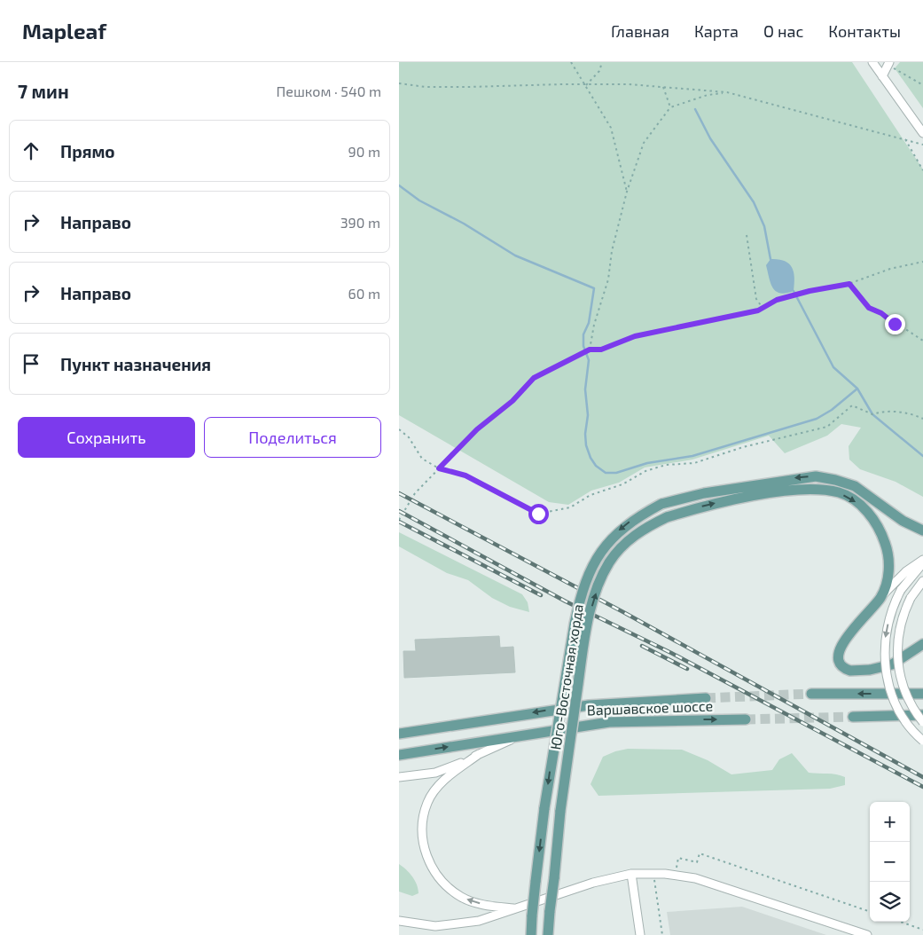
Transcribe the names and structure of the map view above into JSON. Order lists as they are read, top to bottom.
{
  "streets": {
    "main road": ["Юго-Восточная хорда", "Варшавское шоссе"]
  },
  "page": {
    "header": "Mapleaf",
    "nav": [
      "Главная",
      "Карта",
      "О нас",
      "Контакты"
    ],
    "heading": ["7 мин", "Пешком · 540 m"],
    "list": [
      ["Прямо", "90 m"],
      ["Направо", "390 m"],
      ["Направо", "60 m"],
      "Пункт назначения"
    ],
    "buttons": ["Сохранить", "Поделиться"],
    "map_buttons": ["+", "−"]
  }
}
